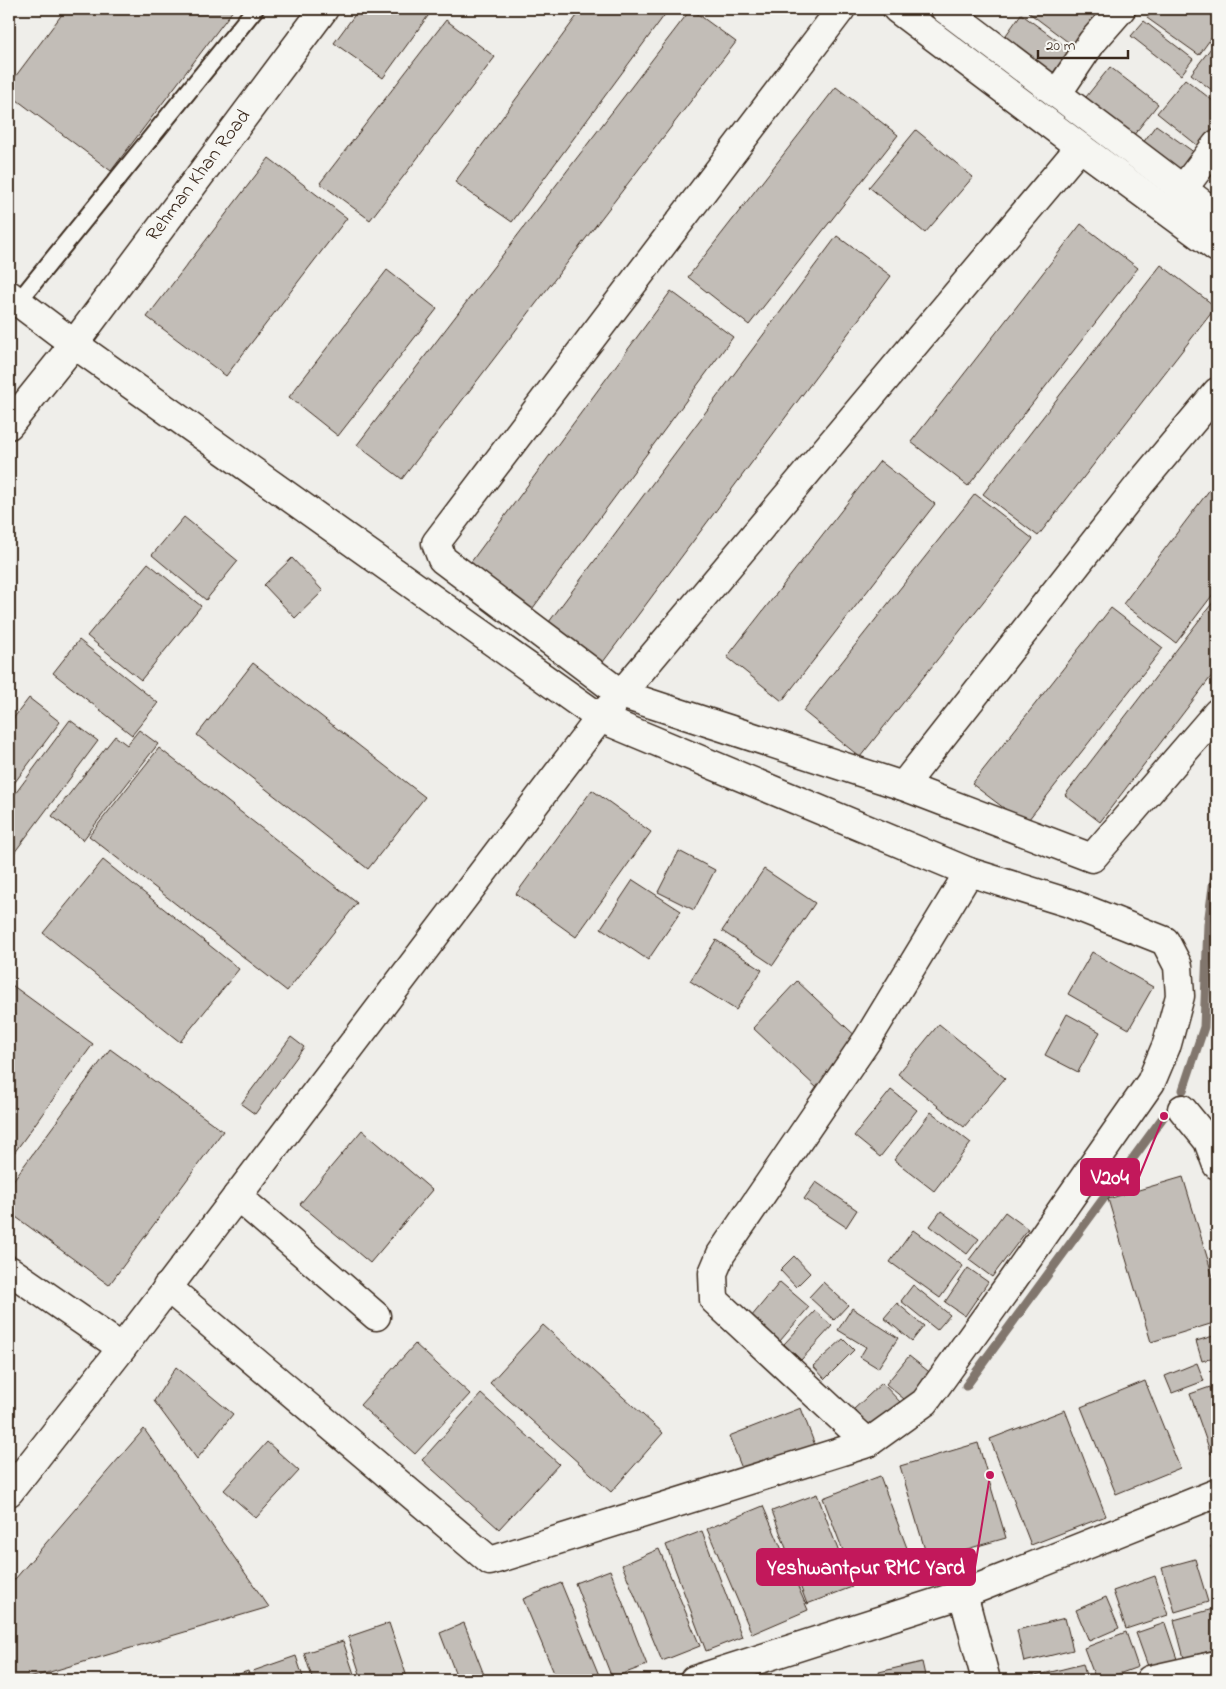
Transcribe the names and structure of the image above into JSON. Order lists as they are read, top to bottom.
{
  "streets": {
    "street": ["Rehman Khan Road"]
  },
  "places": ["V204", "Yeshwantpur RMC Yard"],
  "scale_bar": "20 m"
}
